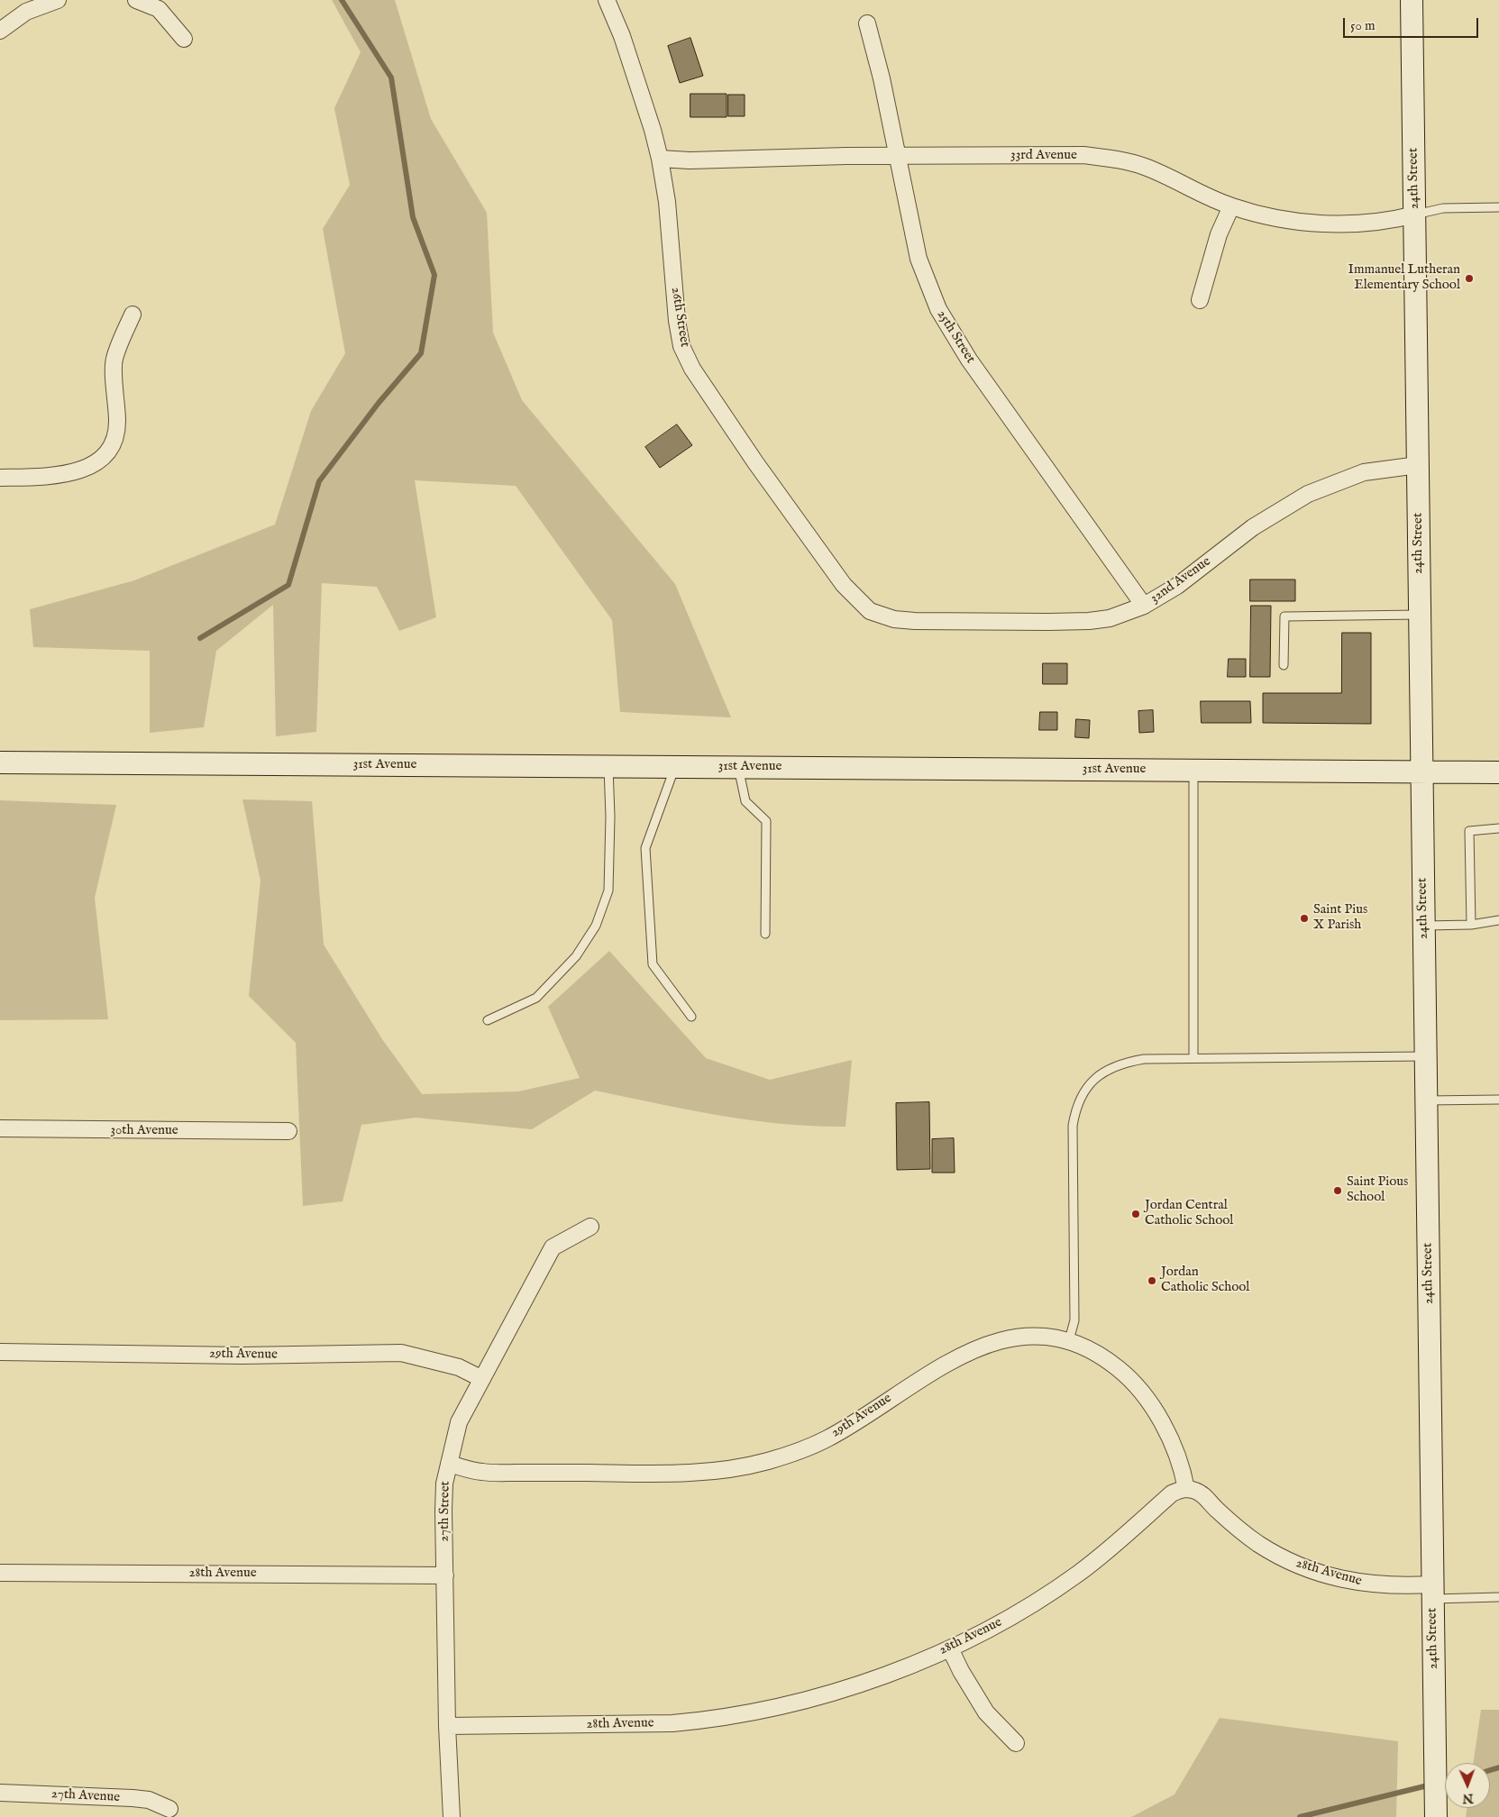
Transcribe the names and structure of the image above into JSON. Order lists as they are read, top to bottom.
{
  "streets": {
    "street": [
      "33rd Avenue",
      "24th Street",
      "26th Street",
      "25th Street",
      "32nd Avenue",
      "31st Avenue",
      "30th Avenue",
      "29th Avenue",
      "27th Street",
      "28th Avenue",
      "27th Avenue"
    ]
  },
  "crossings": [
    ["33rd Avenue", "24th Street"],
    ["33rd Avenue", "26th Street"],
    ["33rd Avenue", "25th Street"],
    ["24th Street", "32nd Avenue"],
    ["24th Street", "31st Avenue"],
    ["24th Street", "28th Avenue"],
    ["26th Street", "32nd Avenue"],
    ["25th Street", "32nd Avenue"],
    ["29th Avenue", "27th Street"],
    ["29th Avenue", "28th Avenue"],
    ["27th Street", "28th Avenue"]
  ],
  "places": [
    "Immanuel Lutheran Elementary School",
    "Saint Pius X Parish",
    "Saint Pious School",
    "Jordan Central Catholic School",
    "Jordan Catholic School"
  ],
  "scale_bar": "50 m",
  "north": "bottom"
}
